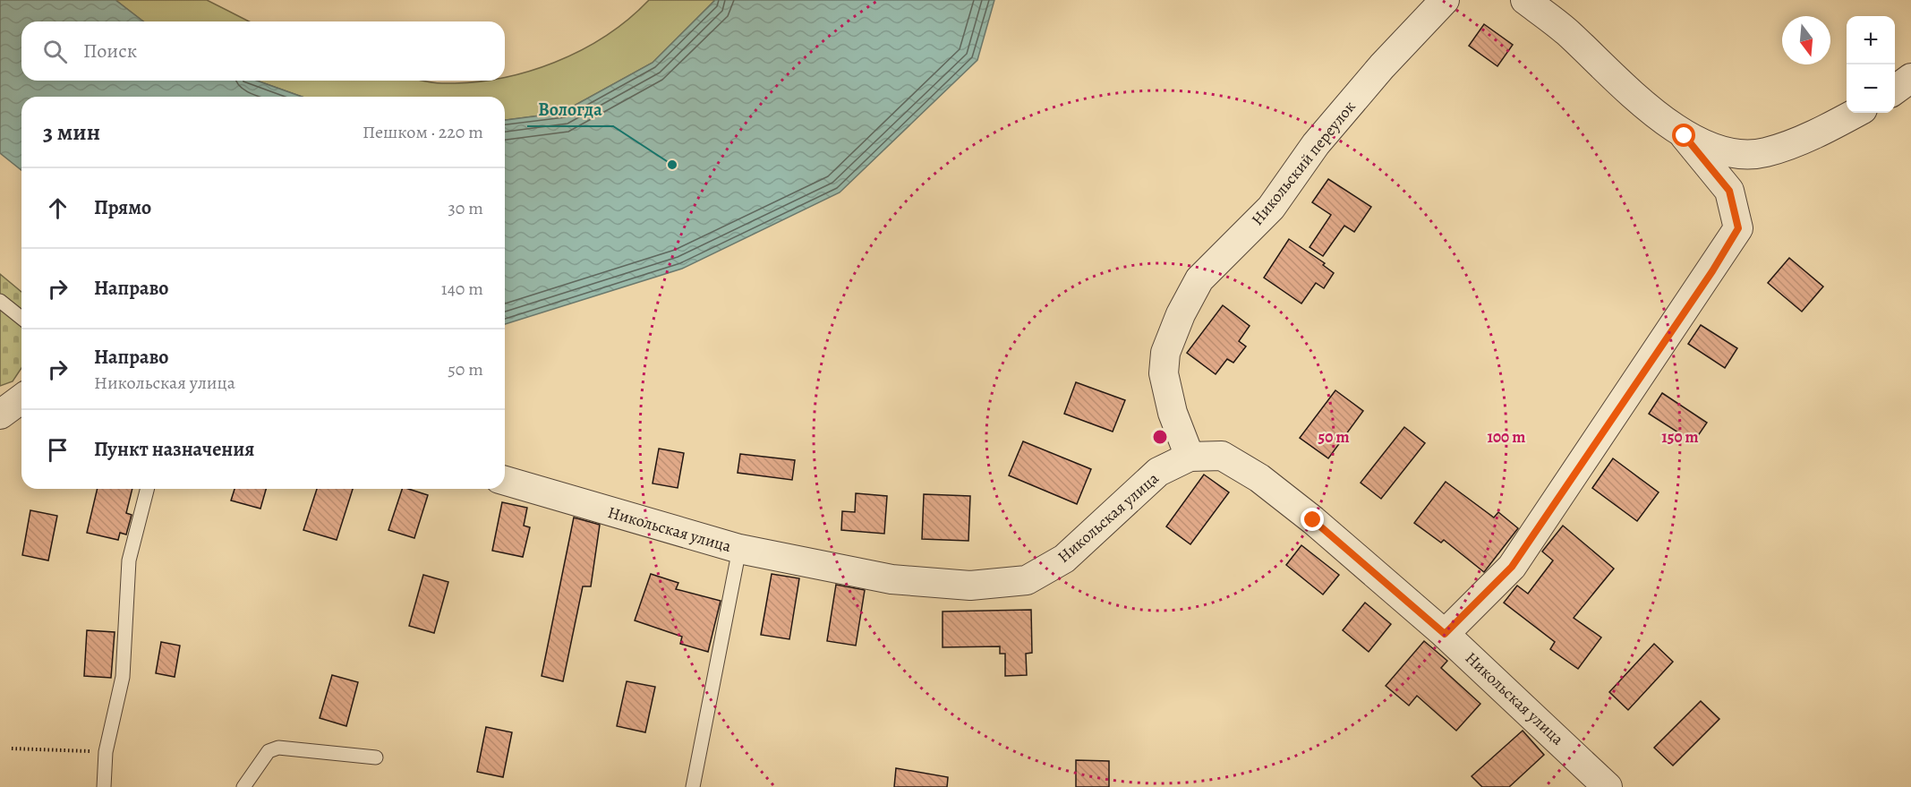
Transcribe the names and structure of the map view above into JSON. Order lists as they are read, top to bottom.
{
  "streets": {
    "street": ["Никольский переулок", "Никольская улица"]
  },
  "crossings": [
    ["Никольский переулок", "Никольская улица"]
  ],
  "places": ["Вологда"],
  "north": "bottom",
  "page": {
    "map_buttons": ["+", "−"],
    "search": "Поиск",
    "heading": ["3 мин", "Пешком · 220 m"],
    "list": [
      ["Прямо", "30 m"],
      ["Направо", "140 m"],
      ["Направо", "Никольская улица", "50 m"],
      "Пункт назначения"
    ]
  },
  "rings": ["50 m", "100 m", "150 m"]
}
